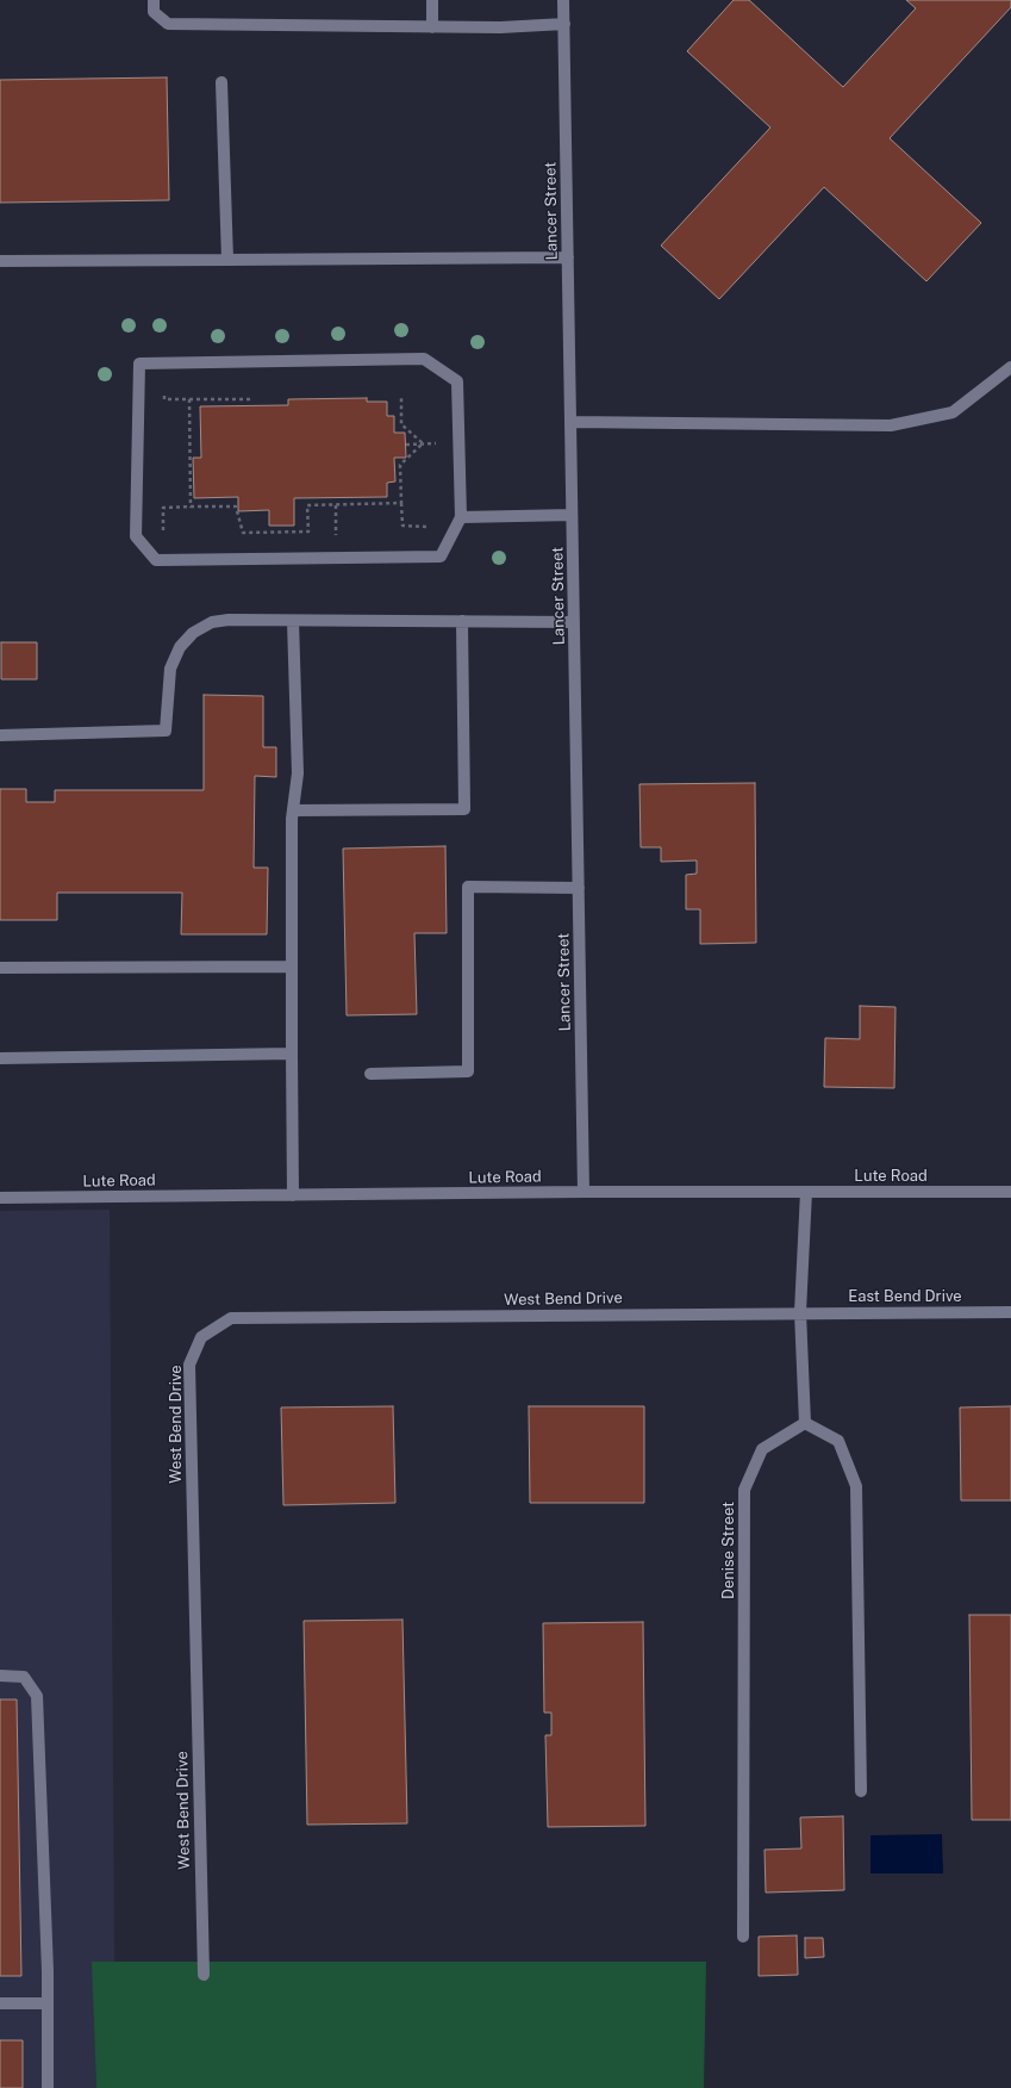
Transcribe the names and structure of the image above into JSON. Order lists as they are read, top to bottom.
{
  "streets": {
    "street": [
      "Lancer Street",
      "Lute Road",
      "East Bend Drive",
      "West Bend Drive",
      "Denise Street"
    ]
  },
  "crossings": [
    ["Lancer Street", "Lute Road"],
    ["East Bend Drive", "West Bend Drive"]
  ]
}
